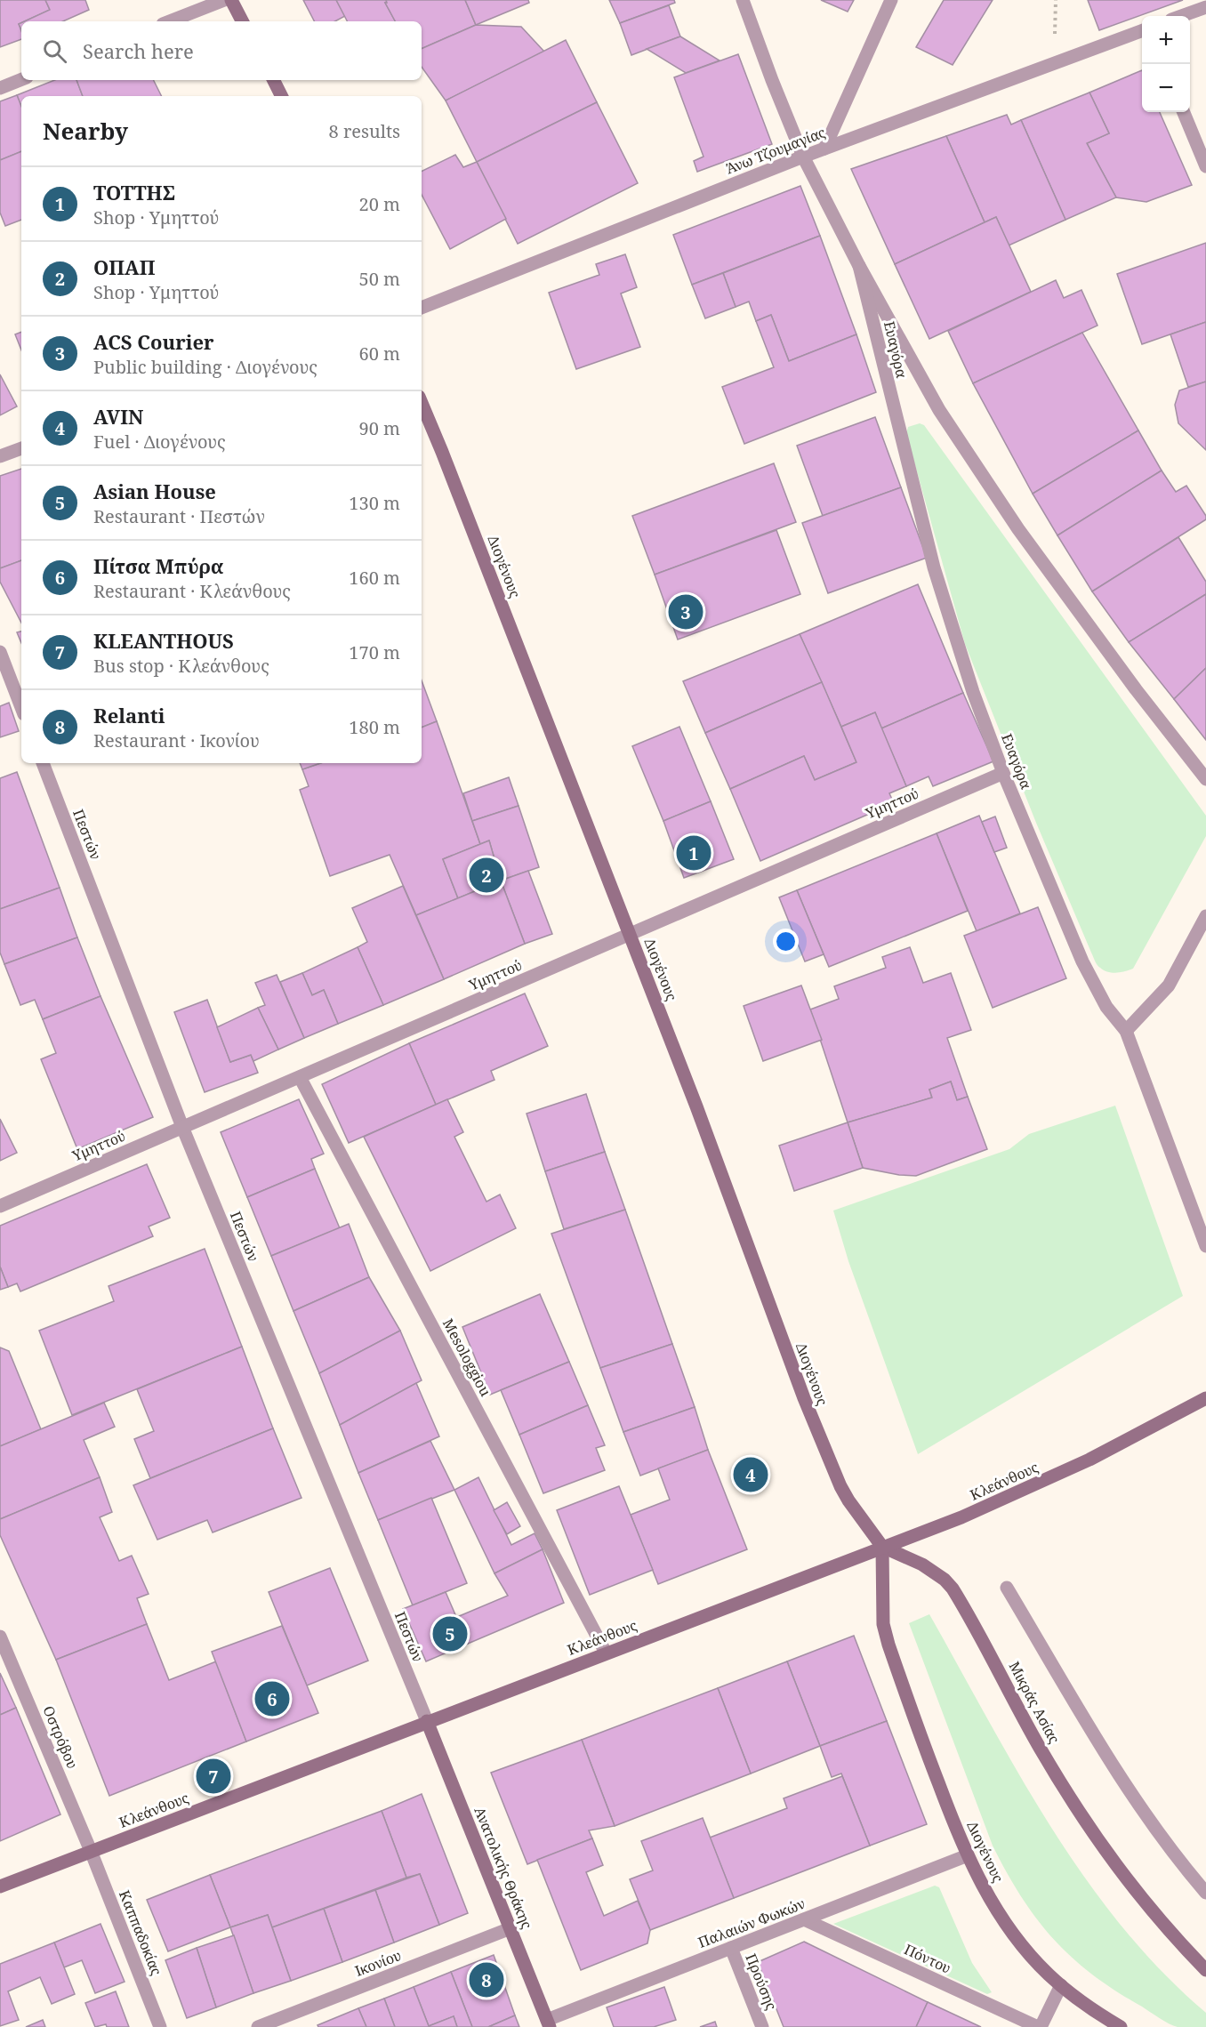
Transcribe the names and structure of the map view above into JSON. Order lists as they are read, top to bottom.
{
  "streets": {
    "street": [
      "Άνω Τζουμαγίας",
      "Ευαγόρα",
      "Διογένους",
      "Υμηττού",
      "Πεστών",
      "Mesologgiou",
      "Κλεάνθους",
      "Μικράς Ασίας",
      "Οστρόβου",
      "Ανατολικής Θράκης",
      "Παλαιών Φωκών",
      "Καππαδοκίας",
      "Πόντου",
      "Ικονίου",
      "Προύσης"
    ]
  },
  "crossings": [
    ["Άνω Τζουμαγίας", "Ευαγόρα"],
    ["Ευαγόρα", "Υμηττού"],
    ["Διογένους", "Υμηττού"],
    ["Διογένους", "Κλεάνθους"],
    ["Διογένους", "Μικράς Ασίας"],
    ["Διογένους", "Παλαιών Φωκών"],
    ["Υμηττού", "Πεστών"],
    ["Υμηττού", "Mesologgiou"],
    ["Πεστών", "Κλεάνθους"],
    ["Πεστών", "Ανατολικής Θράκης"],
    ["Mesologgiou", "Κλεάνθους"],
    ["Κλεάνθους", "Μικράς Ασίας"],
    ["Κλεάνθους", "Οστρόβου"],
    ["Κλεάνθους", "Ανατολικής Θράκης"],
    ["Κλεάνθους", "Καππαδοκίας"],
    ["Οστρόβου", "Καππαδοκίας"],
    ["Ανατολικής Θράκης", "Παλαιών Φωκών"],
    ["Ανατολικής Θράκης", "Ικονίου"],
    ["Παλαιών Φωκών", "Πόντου"],
    ["Παλαιών Φωκών", "Προύσης"]
  ],
  "page": {
    "map_buttons": ["+", "−"],
    "search": "Search here",
    "heading": ["Nearby", "8 results"],
    "list": [
      {
        "mark": "1",
        "name": "ΤΟΤΤΗΣ",
        "note": "Shop · Υμηττού",
        "value": "20 m"
      },
      {
        "mark": "2",
        "name": "ΟΠΑΠ",
        "note": "Shop · Υμηττού",
        "value": "50 m"
      },
      {
        "mark": "3",
        "name": "ACS Courier",
        "note": "Public building · Διογένους",
        "value": "60 m"
      },
      {
        "mark": "4",
        "name": "AVIN",
        "note": "Fuel · Διογένους",
        "value": "90 m"
      },
      {
        "mark": "5",
        "name": "Asian House",
        "note": "Restaurant · Πεστών",
        "value": "130 m"
      },
      {
        "mark": "6",
        "name": "Πίτσα Μπύρα",
        "note": "Restaurant · Κλεάνθους",
        "value": "160 m"
      },
      {
        "mark": "7",
        "name": "KLEANTHOUS",
        "note": "Bus stop · Κλεάνθους",
        "value": "170 m"
      },
      {
        "mark": "8",
        "name": "Relanti",
        "note": "Restaurant · Ικονίου",
        "value": "180 m"
      }
    ],
    "pins": [
      "3",
      "1",
      "2",
      "4",
      "5",
      "6",
      "7",
      "8"
    ]
  }
}
